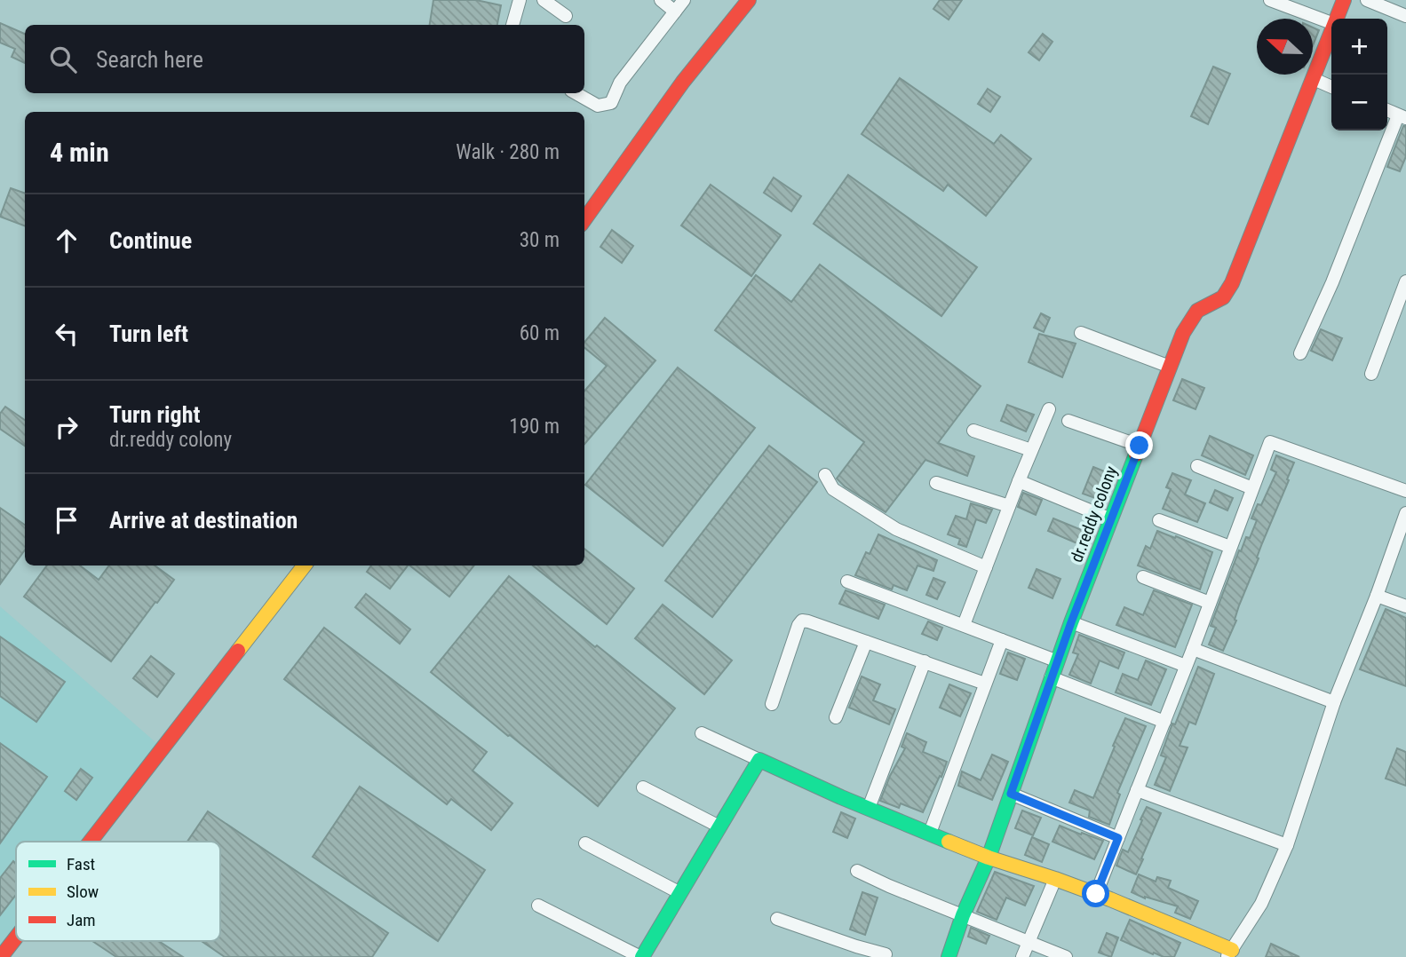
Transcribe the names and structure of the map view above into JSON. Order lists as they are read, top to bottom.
{
  "streets": {
    "street": ["dr.reddy colony"]
  },
  "legend": ["Fast", "Slow", "Jam"],
  "north": "left",
  "page": {
    "map_buttons": ["+", "−"],
    "search": "Search here",
    "heading": ["4 min", "Walk · 280 m"],
    "list": [
      ["Continue", "30 m"],
      ["Turn left", "60 m"],
      ["Turn right", "dr.reddy colony", "190 m"],
      "Arrive at destination"
    ]
  }
}
